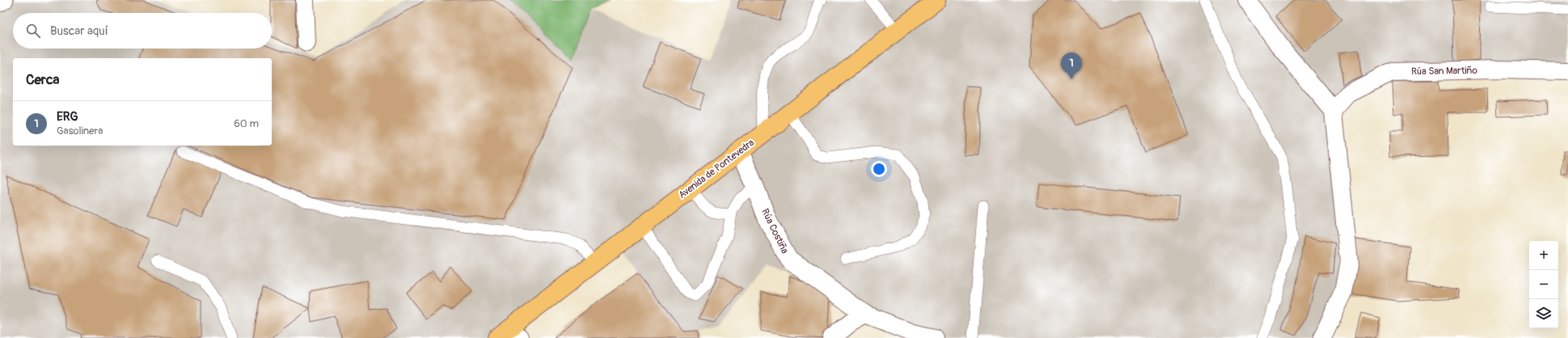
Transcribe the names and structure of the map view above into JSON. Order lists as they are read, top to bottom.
{
  "streets": {
    "main road": ["Avenida de Pontevedra"],
    "street": ["Rúa San Martiño", "Rúa Costiña"]
  },
  "crossings": [
    ["Avenida de Pontevedra", "Rúa Costiña"]
  ],
  "page": {
    "search": "Buscar aquí",
    "pins": "1",
    "heading": "Cerca",
    "list": [
      {
        "mark": "1",
        "name": "ERG",
        "note": "Gasolinera",
        "value": "60 m"
      }
    ],
    "map_buttons": ["+", "−"]
  }
}
